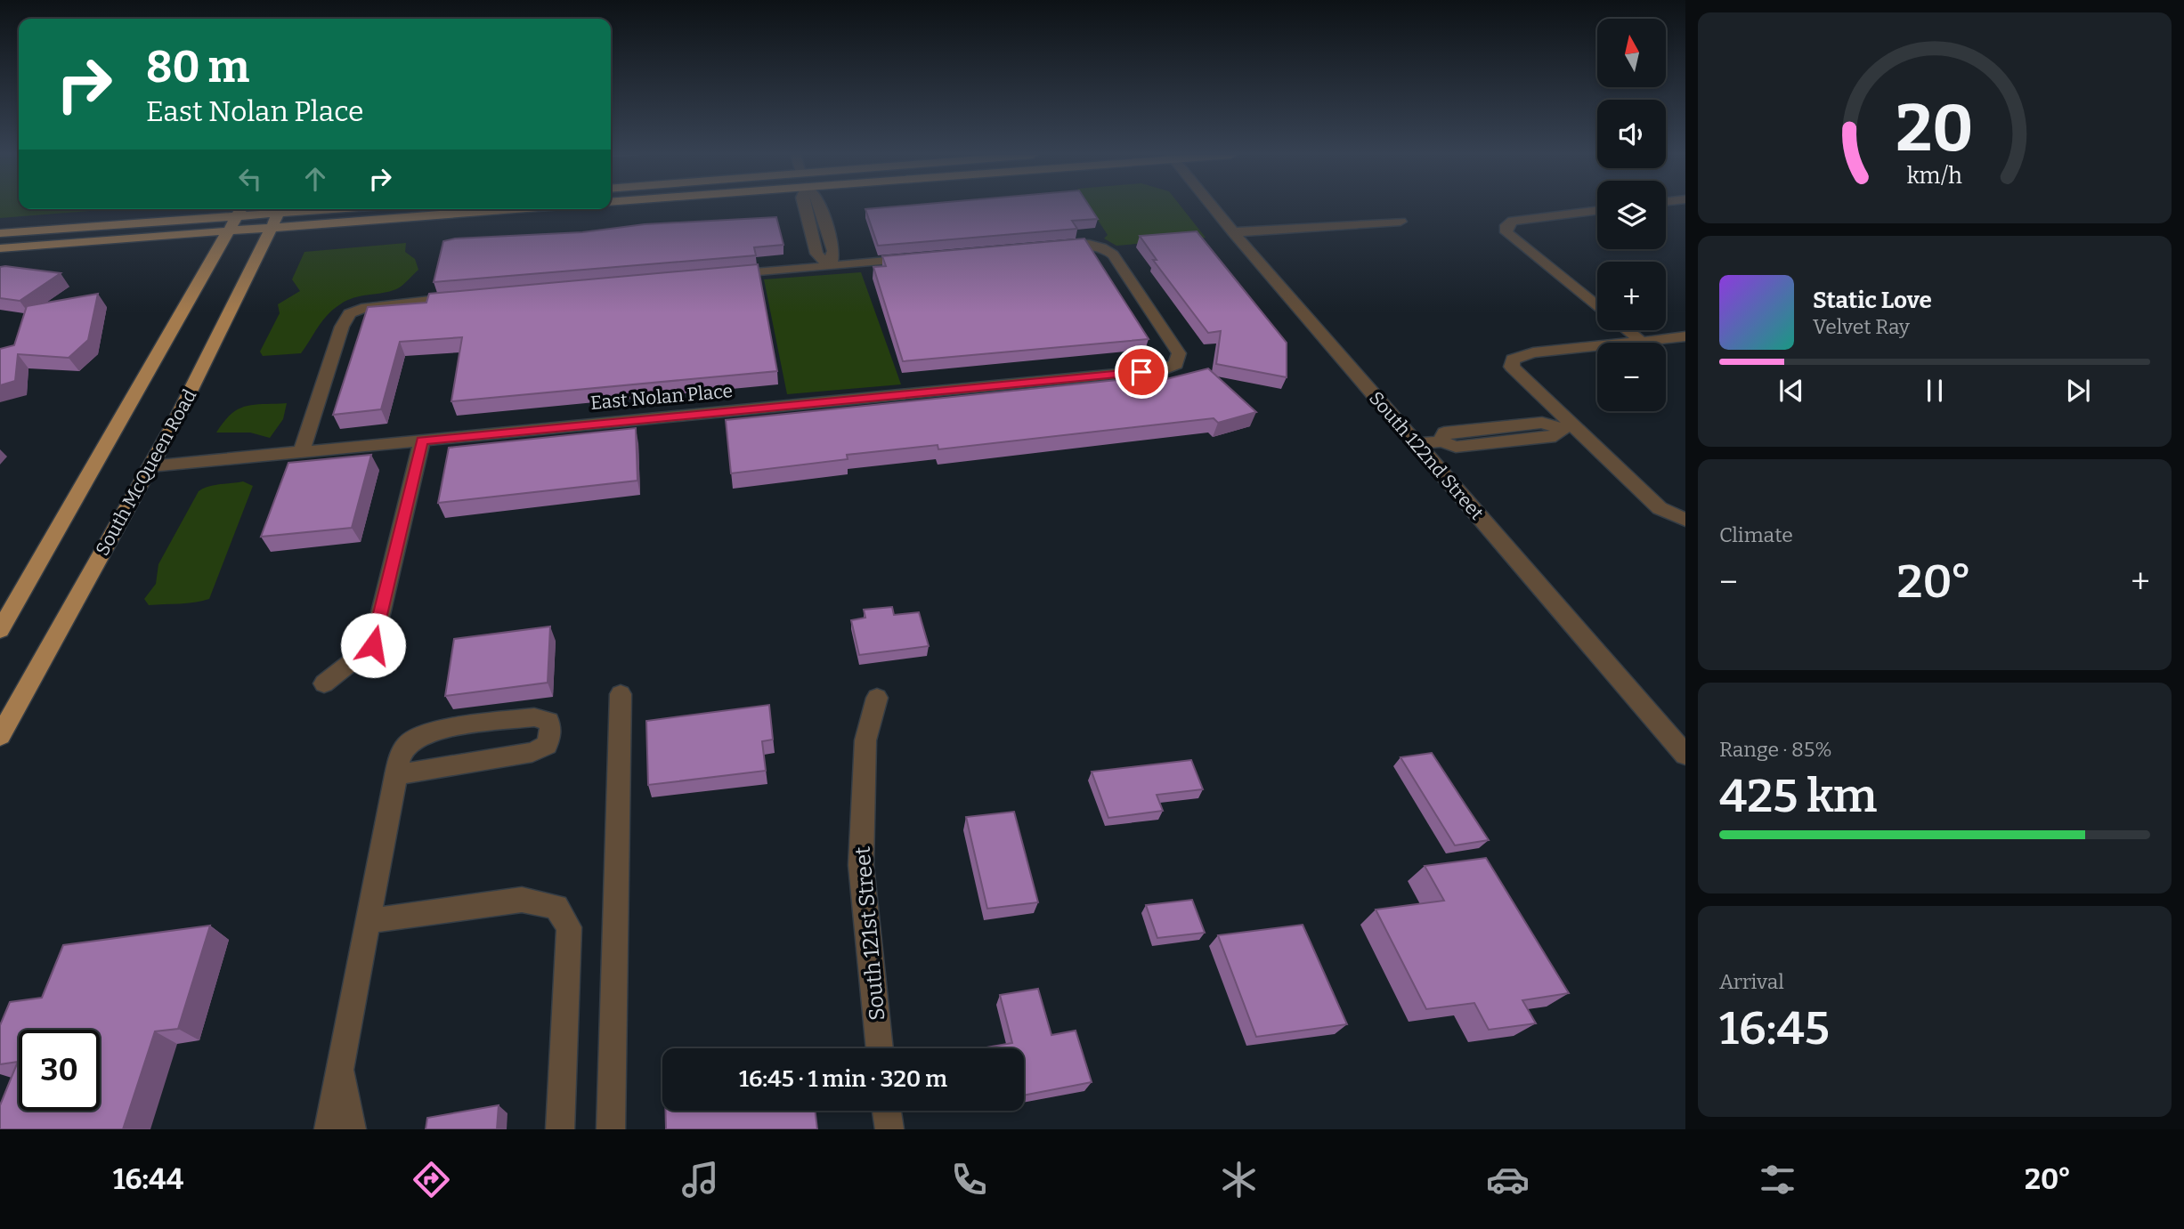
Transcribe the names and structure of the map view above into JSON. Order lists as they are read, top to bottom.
{
  "streets": {
    "main road": ["South McQueen Road"],
    "street": ["East Nolan Place", "South 122nd Street", "South 121st Street"]
  },
  "crossings": [
    ["East Nolan Place", "South McQueen Road"]
  ],
  "north": "top",
  "page": {
    "map_buttons": ["+", "−"],
    "turn": ["80 m", "East Nolan Place"],
    "song": ["Static Love", "Velvet Ray"],
    "tile": [
      "Climate",
      ["Range · 85%", "425 km"],
      ["Arrival", "16:45"]
    ],
    "heat": ["−", "20°", "+"],
    "limit": "30",
    "trip": "16:45 · 1 min · 320 m",
    "tabs": ["16:44", "20°"],
    "gauge": ["20", "km/h"]
  }
}
